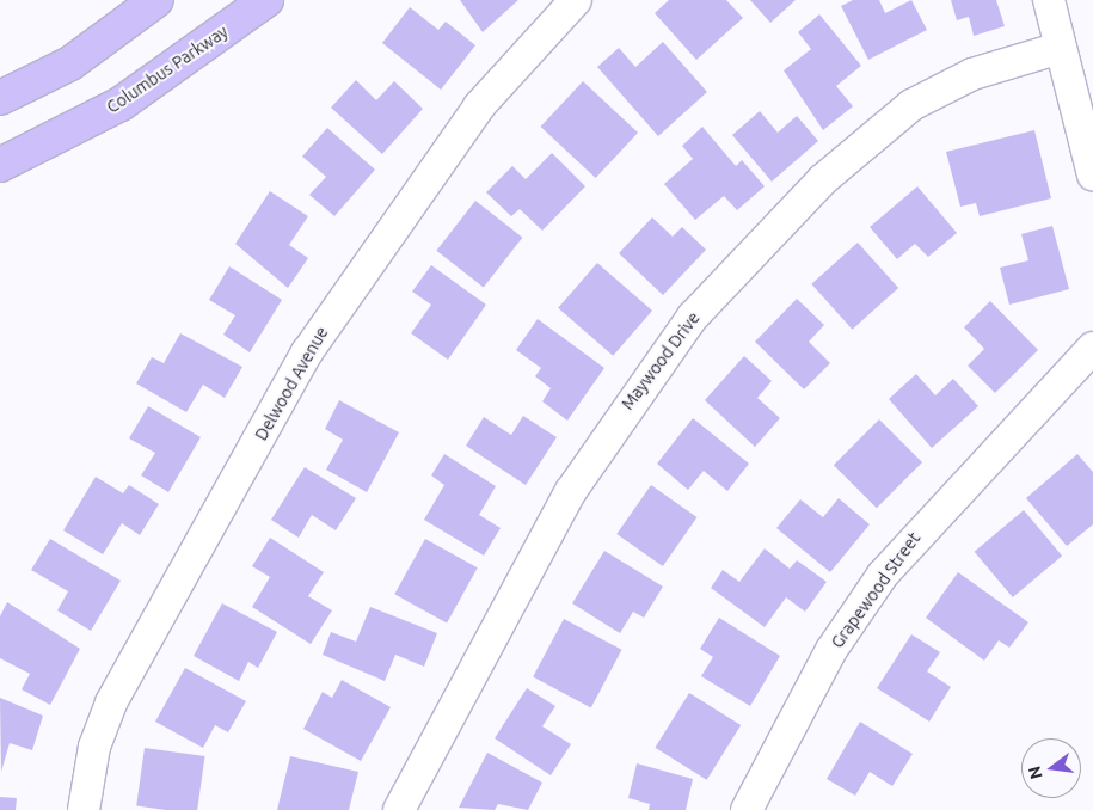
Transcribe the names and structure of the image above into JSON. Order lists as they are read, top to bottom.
{
  "streets": {
    "main road": ["Columbus Parkway"],
    "street": ["Maywood Drive", "Delwood Avenue", "Grapewood Street"]
  },
  "north": "left"
}
